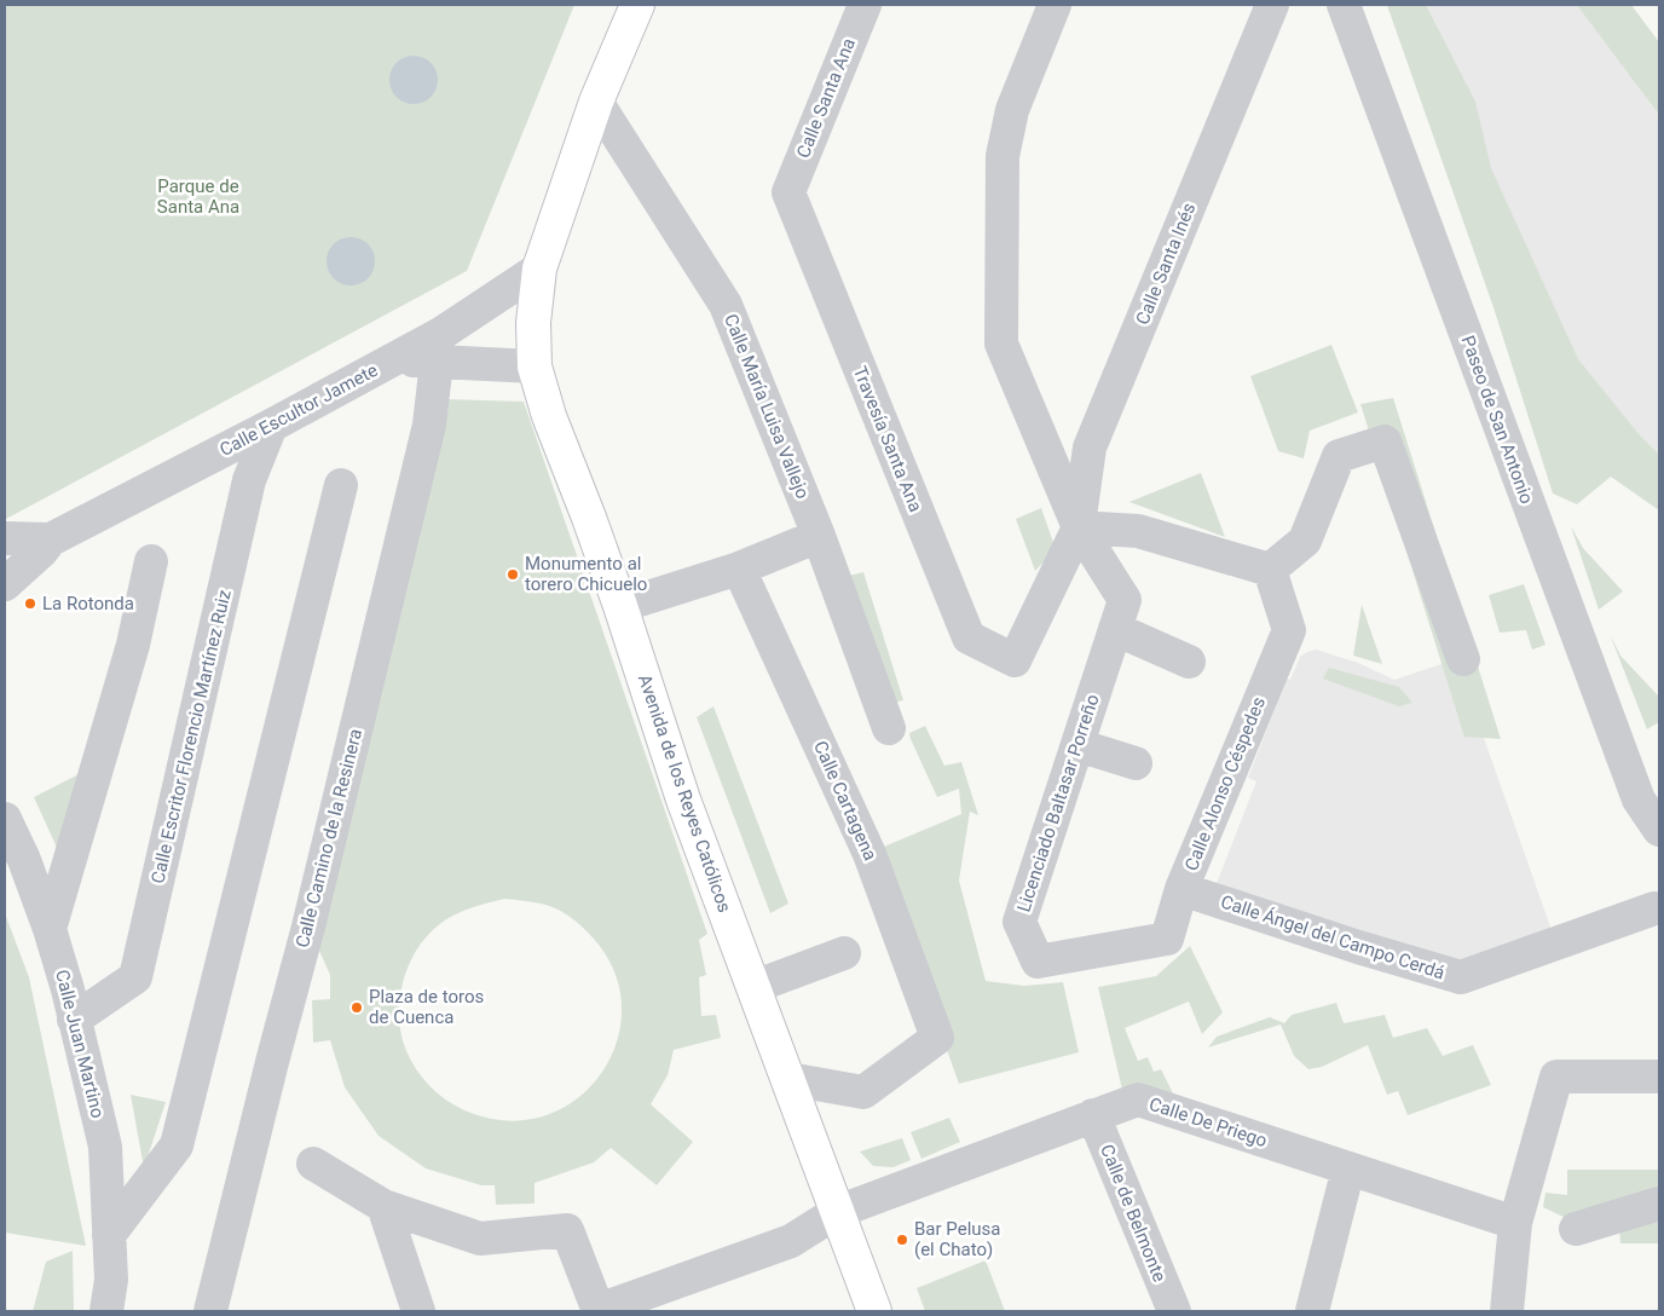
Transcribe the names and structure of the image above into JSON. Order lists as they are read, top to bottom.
{
  "streets": {
    "main road": ["Avenida de los Reyes Católicos"],
    "street": [
      "Calle Santa Ana",
      "Calle Santa Inés",
      "Calle María Luisa Vallejo",
      "Calle Escultor Jamete",
      "Paseo de San Antonio",
      "Travesía Santa Ana",
      "Calle Escritor Florencio Martínez Ruiz",
      "Calle Alonso Céspedes",
      "Calle Cartagena",
      "Licenciado Baltasar Porreño",
      "Calle Camino de la Resinera",
      "Calle Ángel del Campo Cerdá",
      "Calle Juan Martino",
      "Calle De Priego",
      "Calle de Belmonte"
    ]
  },
  "crossings": [
    ["Calle Santa Ana", "Travesía Santa Ana"],
    ["Calle Santa Inés", "Travesía Santa Ana"],
    ["Calle Santa Inés", "Licenciado Baltasar Porreño"],
    ["Calle María Luisa Vallejo", "Avenida de los Reyes Católicos"],
    ["Calle Escultor Jamete", "Calle Escritor Florencio Martínez Ruiz"],
    ["Calle Escultor Jamete", "Avenida de los Reyes Católicos"],
    ["Calle Escritor Florencio Martínez Ruiz", "Calle Juan Martino"],
    ["Calle Alonso Céspedes", "Licenciado Baltasar Porreño"],
    ["Calle Alonso Céspedes", "Calle Ángel del Campo Cerdá"],
    ["Avenida de los Reyes Católicos", "Calle Cartagena"],
    ["Avenida de los Reyes Católicos", "Calle De Priego"],
    ["Calle De Priego", "Calle de Belmonte"]
  ],
  "parks": ["Parque de Santa Ana"],
  "places": [
    "Monumento al torero Chicuelo",
    "La Rotonda",
    "Plaza de toros de Cuenca",
    "Bar Pelusa (el Chato)"
  ]
}
